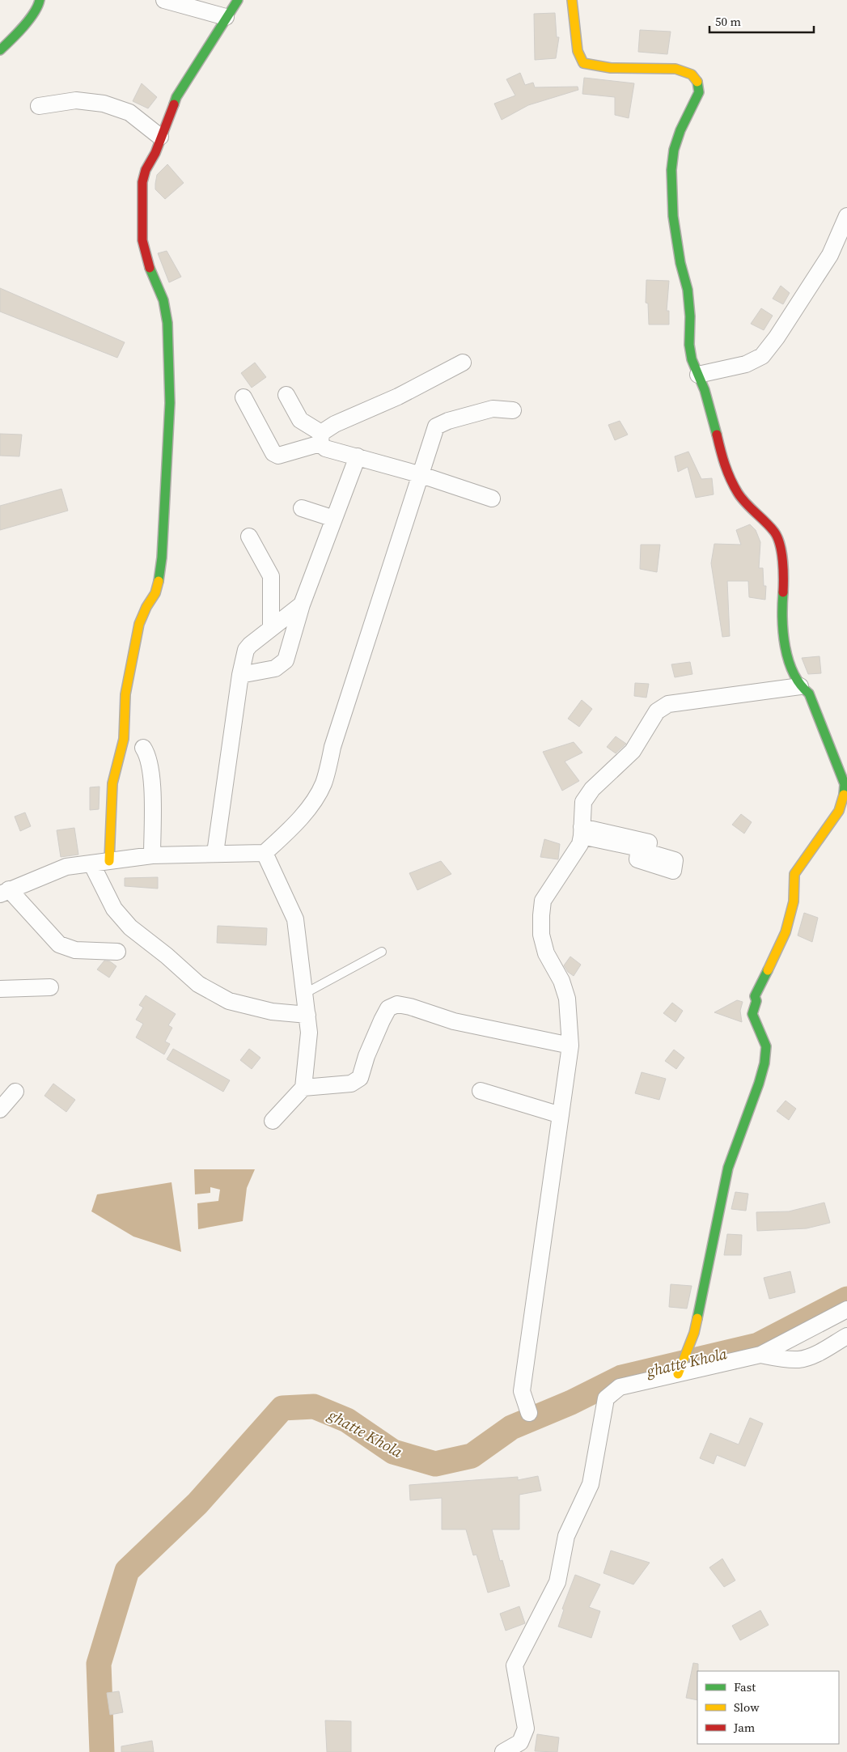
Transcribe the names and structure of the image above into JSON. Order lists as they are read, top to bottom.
{
  "water": ["ghatte Khola"],
  "legend": ["Fast", "Slow", "Jam"],
  "scale_bar": "50 m"
}
